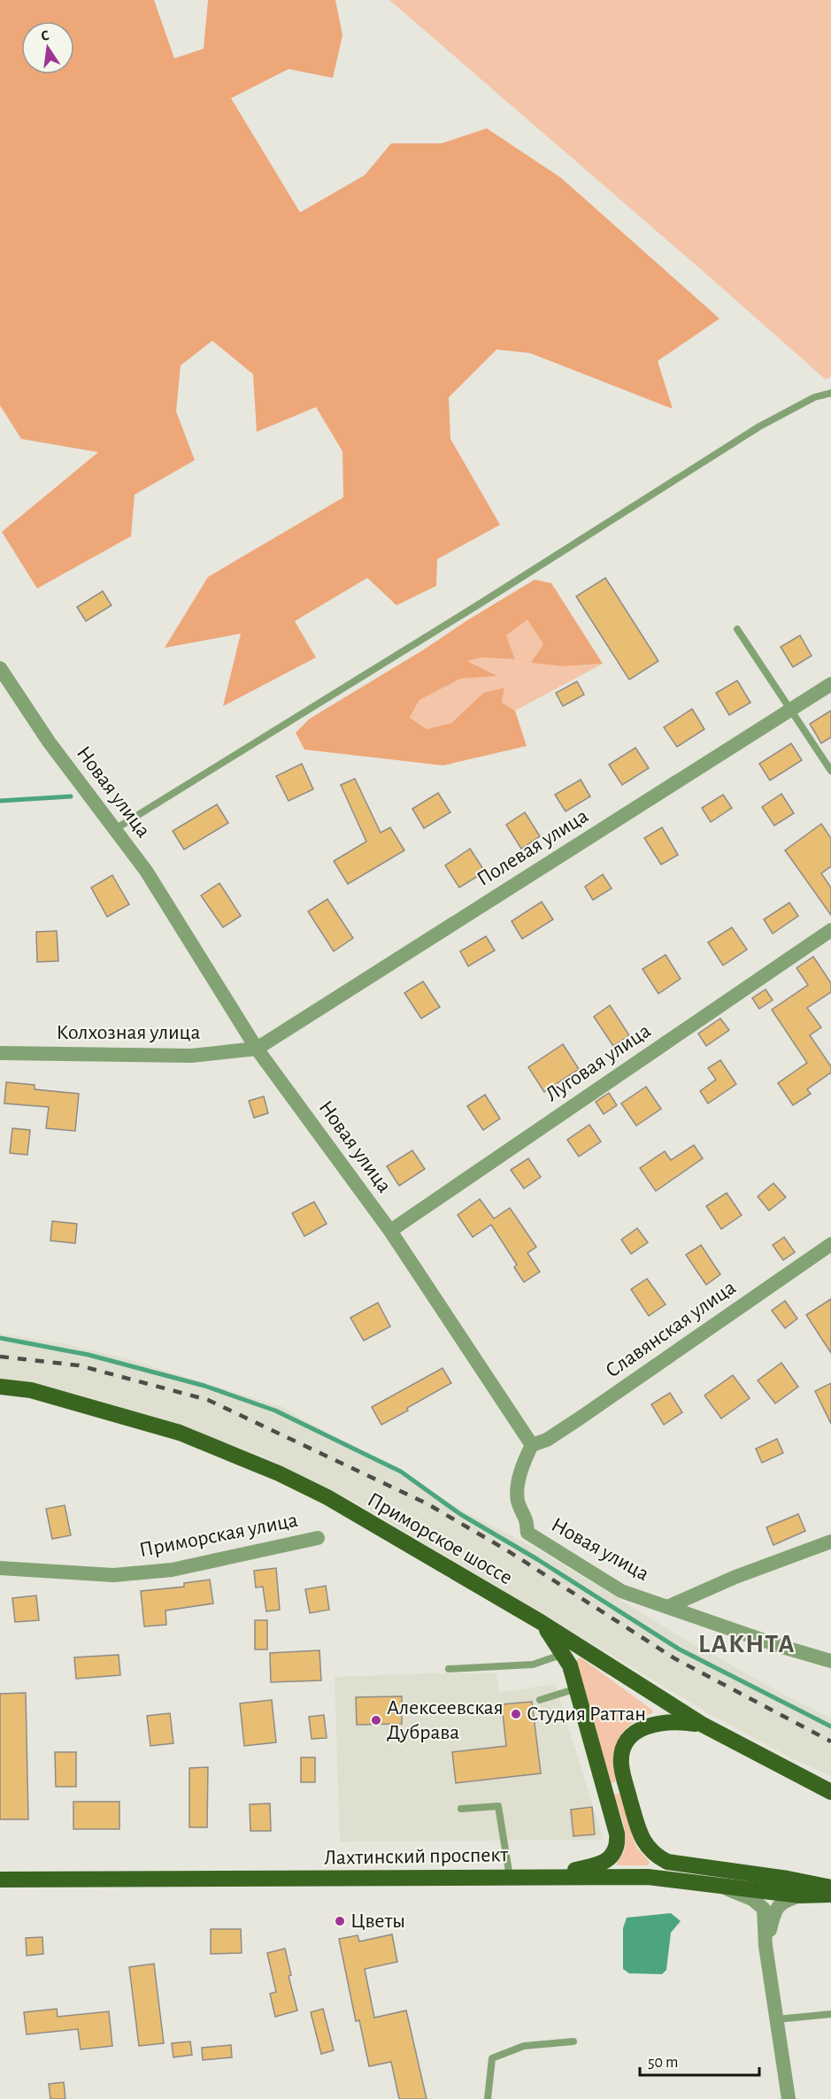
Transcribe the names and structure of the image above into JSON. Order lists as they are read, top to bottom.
{
  "streets": {
    "main road": ["Приморское шоссе", "Лахтинский проспект"],
    "street": [
      "Новая улица",
      "Полевая улица",
      "Колхозная улица",
      "Луговая улица",
      "Славянская улица",
      "Приморская улица"
    ]
  },
  "crossings": [
    ["Новая улица", "Полевая улица"],
    ["Новая улица", "Колхозная улица"],
    ["Новая улица", "Луговая улица"],
    ["Новая улица", "Славянская улица"],
    ["Полевая улица", "Колхозная улица"]
  ],
  "districts": ["LAKHTA"],
  "places": ["Студия Раттан", "Алексеевская Дубрава", "Цветы"],
  "scale_bar": "50 m",
  "north": "top"
}
